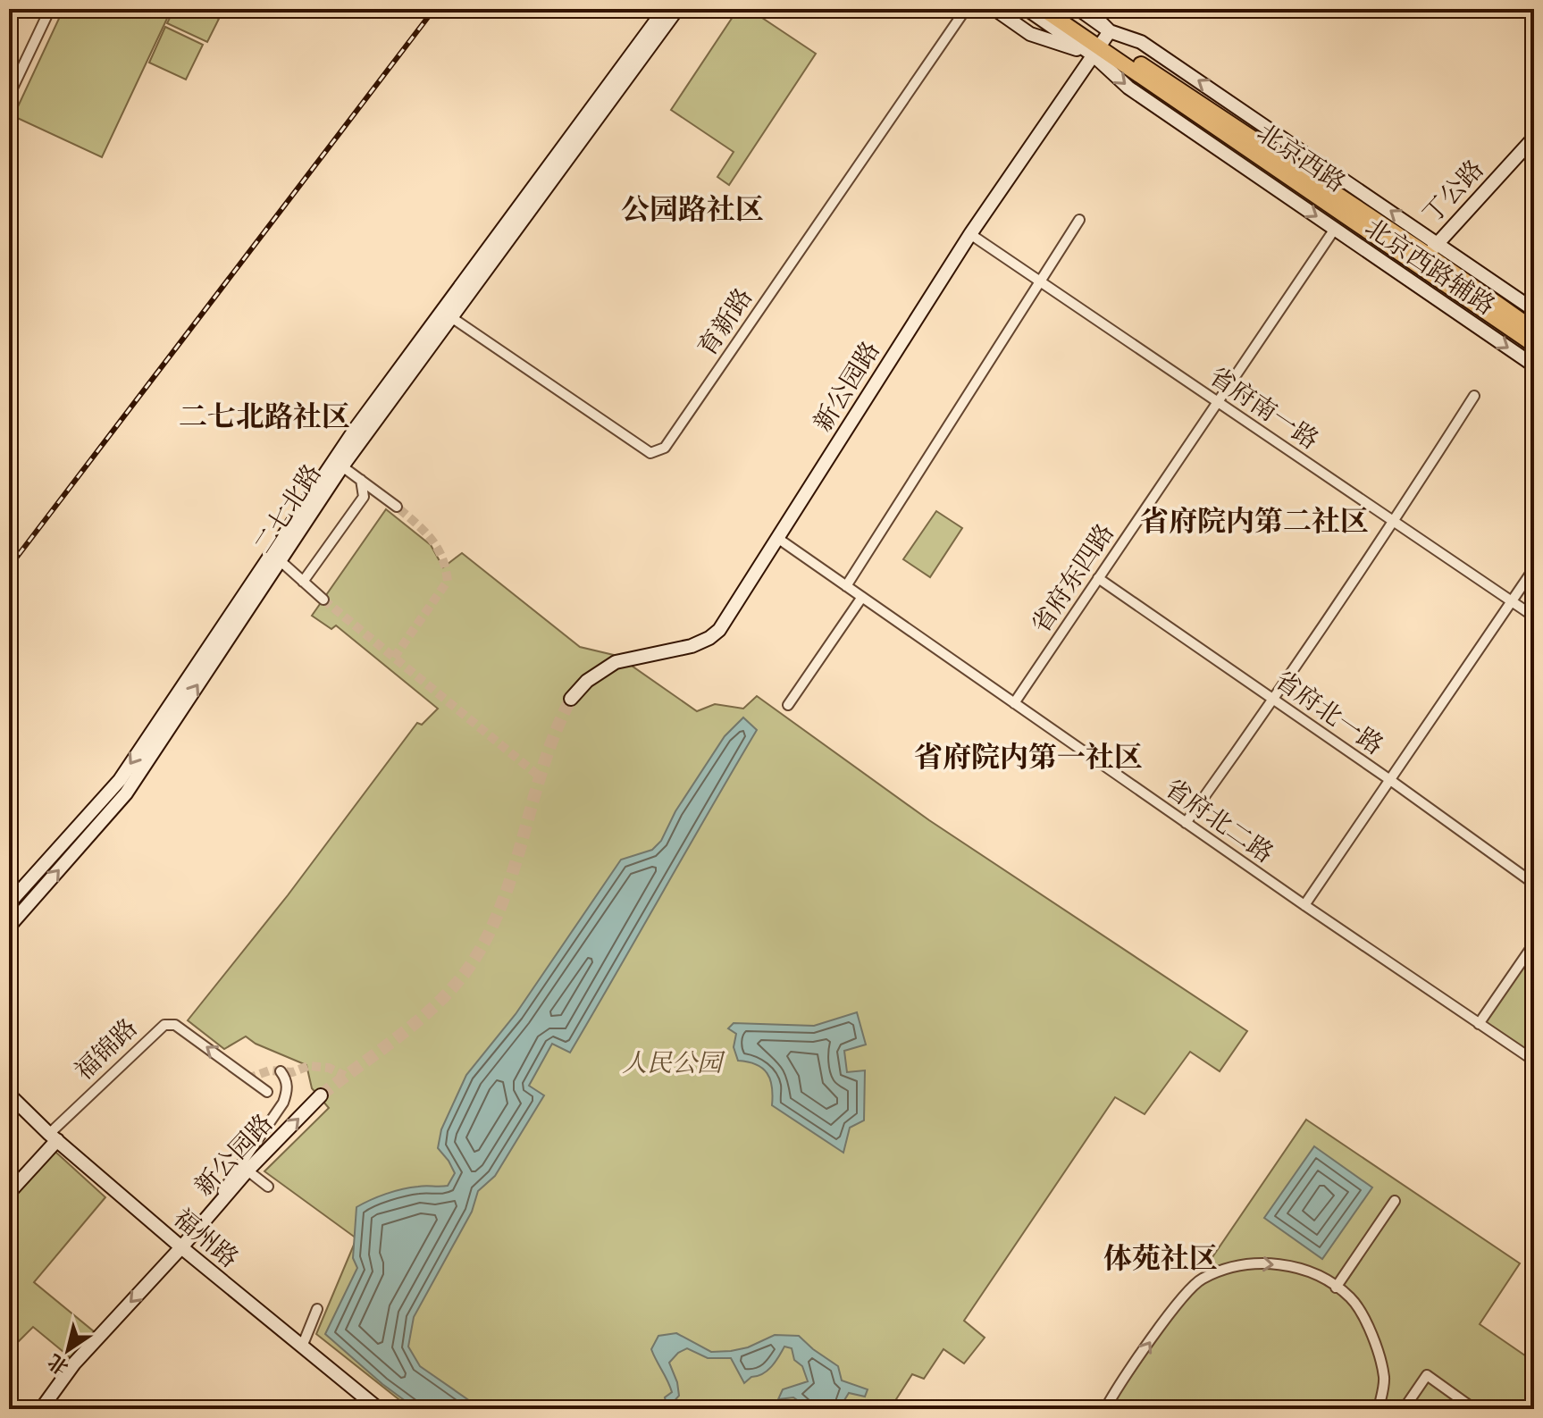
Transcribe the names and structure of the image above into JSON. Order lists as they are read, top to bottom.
{
  "streets": {
    "main road": [
      "北京西路",
      "丁公路",
      "北京西路辅路",
      "新公园路",
      "二七北路",
      "福锦路",
      "福州路"
    ],
    "street": [
      "育新路",
      "省府南一路",
      "省府东四路",
      "省府北一路",
      "省府北二路"
    ]
  },
  "crossings": [
    ["北京西路", "丁公路"],
    ["北京西路", "北京西路辅路"],
    ["北京西路", "新公园路"],
    ["丁公路", "北京西路辅路"],
    ["北京西路辅路", "新公园路"],
    ["北京西路辅路", "省府东四路"],
    ["育新路", "二七北路"],
    ["新公园路", "省府南一路"],
    ["新公园路", "省府北二路"],
    ["新公园路", "福州路"],
    ["省府南一路", "省府东四路"],
    ["省府东四路", "省府北一路"],
    ["省府东四路", "省府北二路"],
    ["福锦路", "福州路"]
  ],
  "one_way": ["北京西路辅路"],
  "districts": [
    "公园路社区",
    "二七北路社区",
    "省府院内第二社区",
    "省府院内第一社区",
    "体苑社区"
  ],
  "parks": ["人民公园"],
  "north": "bottom left"
}
